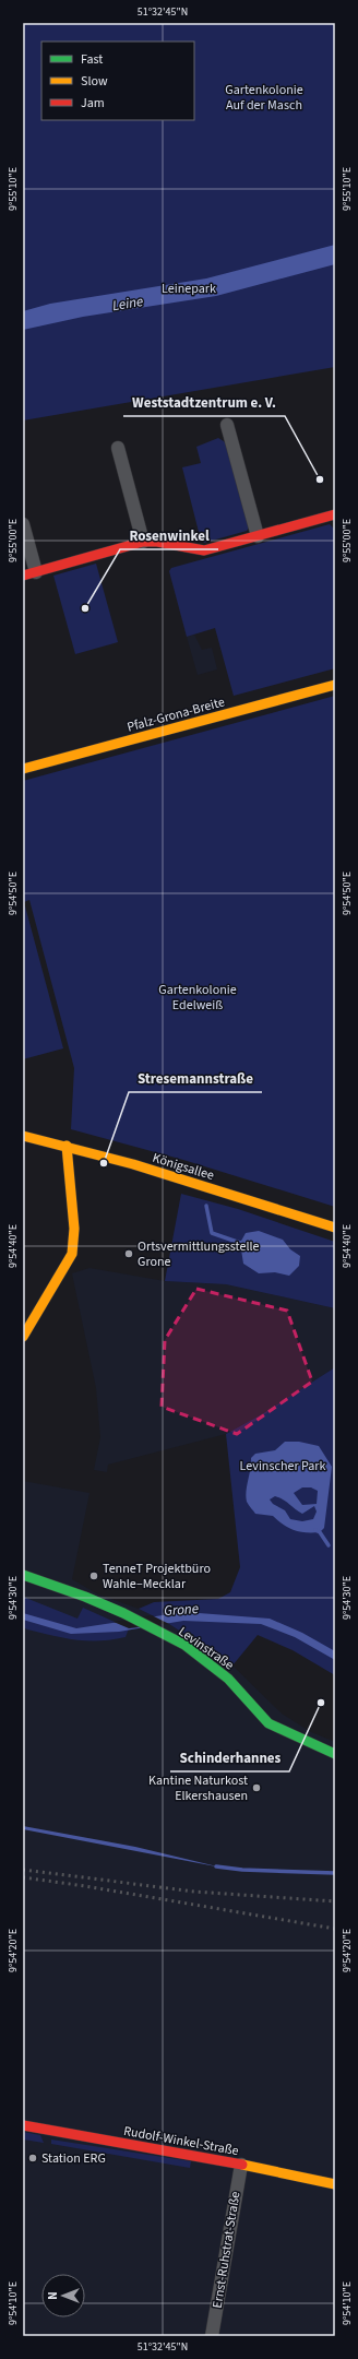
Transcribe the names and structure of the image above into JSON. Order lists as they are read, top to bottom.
{
  "streets": {
    "street": [
      "Pfalz-Grona-Breite",
      "Königsallee",
      "Levinstraße",
      "Rudolf-Winkel-Straße",
      "Ernst-Ruhstrat-Straße"
    ]
  },
  "crossings": [
    ["Rudolf-Winkel-Straße", "Ernst-Ruhstrat-Straße"]
  ],
  "water": ["Leine", "Grone"],
  "parks": [
    "Gartenkolonie Auf der Masch",
    "Leinepark",
    "Gartenkolonie Edelweiß",
    "Levinscher Park"
  ],
  "places": [
    "Weststadtzentrum e. V.",
    "Rosenwinkel",
    "Stresemannstraße",
    "Ortsvermittlungsstelle Grone",
    "TenneT Projektbüro Wahle–Mecklar",
    "Schinderhannes",
    "Kantine Naturkost Elkershausen",
    "Station ERG"
  ],
  "legend": ["Fast", "Slow", "Jam"],
  "north": "left",
  "coordinates": [
    "51°32'45\"N",
    "9°55'10\"E",
    "9°55'00\"E",
    "9°54'50\"E",
    "9°54'40\"E",
    "9°54'30\"E",
    "9°54'20\"E",
    "9°54'10\"E"
  ]
}
